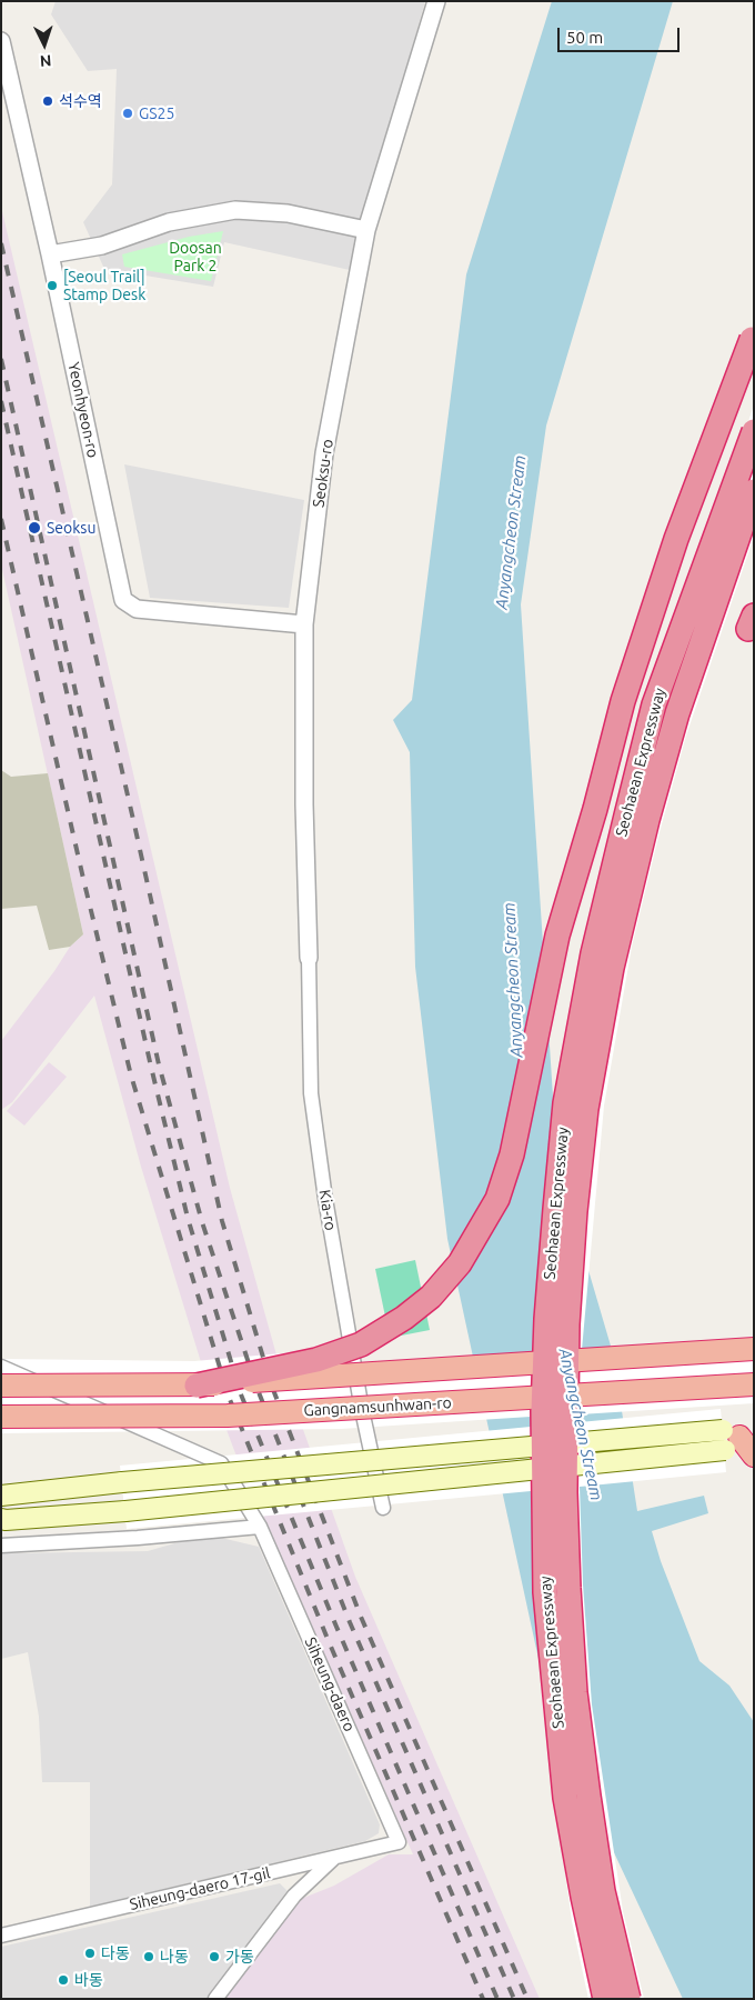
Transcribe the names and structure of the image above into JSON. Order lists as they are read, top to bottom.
{
  "streets": {
    "highway": ["Seohaean Expressway", "Gangnamsunhwan-ro"],
    "street": [
      "Yeonhyeon-ro",
      "Seoksu-ro",
      "Kia-ro",
      "Siheung-daero",
      "Siheung-daero 17-gil"
    ]
  },
  "crossings": [
    ["Yeonhyeon-ro", "Seoksu-ro"],
    ["Seoksu-ro", "Kia-ro"],
    ["Siheung-daero", "Siheung-daero 17-gil"]
  ],
  "water": ["Anyangcheon Stream"],
  "parks": ["Doosan Park 2"],
  "places": [
    "석수역",
    "GS25",
    "[Seoul Trail] Stamp Desk",
    "Seoksu",
    "다동",
    "나동",
    "가동",
    "바동"
  ],
  "scale_bar": "50 m",
  "north": "bottom"
}
